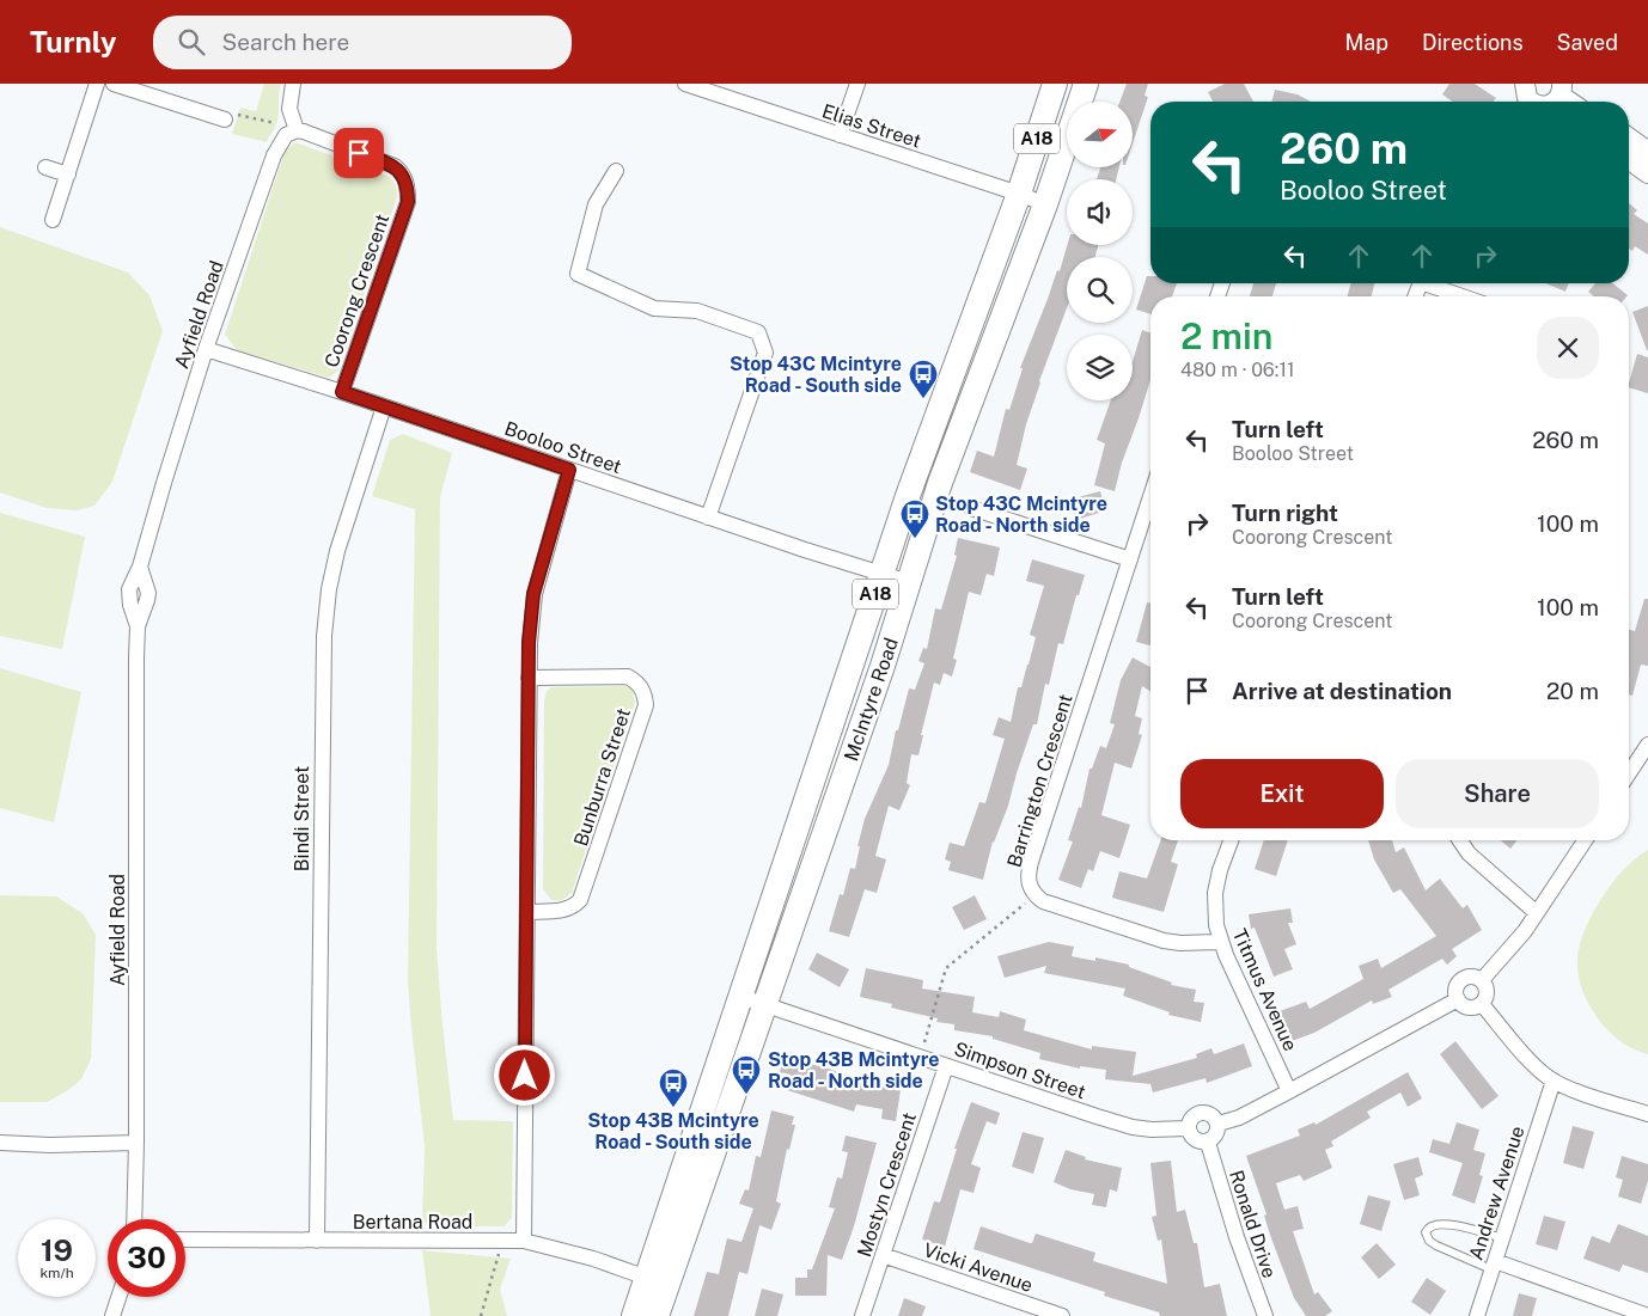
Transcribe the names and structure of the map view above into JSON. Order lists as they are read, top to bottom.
{
  "streets": {
    "main road": ["A18", "McIntyre Road"],
    "street": [
      "Elias Street",
      "Coorong Crescent",
      "Ayfield Road",
      "Booloo Street",
      "Bunburra Street",
      "Barrington Crescent",
      "Bindi Street",
      "Titmus Avenue",
      "Simpson Street",
      "Mostyn Crescent",
      "Andrew Avenue",
      "Bertana Road",
      "Ronald Drive",
      "Vicki Avenue"
    ]
  },
  "crossings": [
    ["Elias Street", "McIntyre Road"],
    ["Coorong Crescent", "Ayfield Road"],
    ["Coorong Crescent", "Booloo Street"],
    ["Ayfield Road", "Booloo Street"],
    ["Booloo Street", "McIntyre Road"],
    ["Booloo Street", "Bindi Street"],
    ["McIntyre Road", "Simpson Street"],
    ["McIntyre Road", "Bertana Road"],
    ["Barrington Crescent", "Titmus Avenue"],
    ["Bindi Street", "Bertana Road"],
    ["Simpson Street", "Mostyn Crescent"],
    ["Simpson Street", "Ronald Drive"],
    ["Mostyn Crescent", "Vicki Avenue"]
  ],
  "places": {
    "bus stop": [
      "Stop 43C Mcintyre Road - South side",
      "Stop 43C Mcintyre Road - North side",
      "Stop 43B Mcintyre Road - North side",
      "Stop 43B Mcintyre Road - South side"
    ]
  },
  "north": "right",
  "page": {
    "header": "Turnly",
    "search": "Search here",
    "nav": ["Map", "Directions", "Saved"],
    "turn": ["260 m", "Booloo Street"],
    "heading": ["2 min", "480 m · 06:11"],
    "list": [
      {
        "name": "Turn left",
        "note": "Booloo Street",
        "value": "260 m"
      },
      {
        "name": "Turn right",
        "note": "Coorong Crescent",
        "value": "100 m"
      },
      {
        "name": "Turn left",
        "note": "Coorong Crescent",
        "value": "100 m"
      },
      {
        "name": "Arrive at destination",
        "value": "20 m"
      }
    ],
    "buttons": ["Exit", "Share"],
    "speed": "19 km/h",
    "limit": "30"
  }
}
